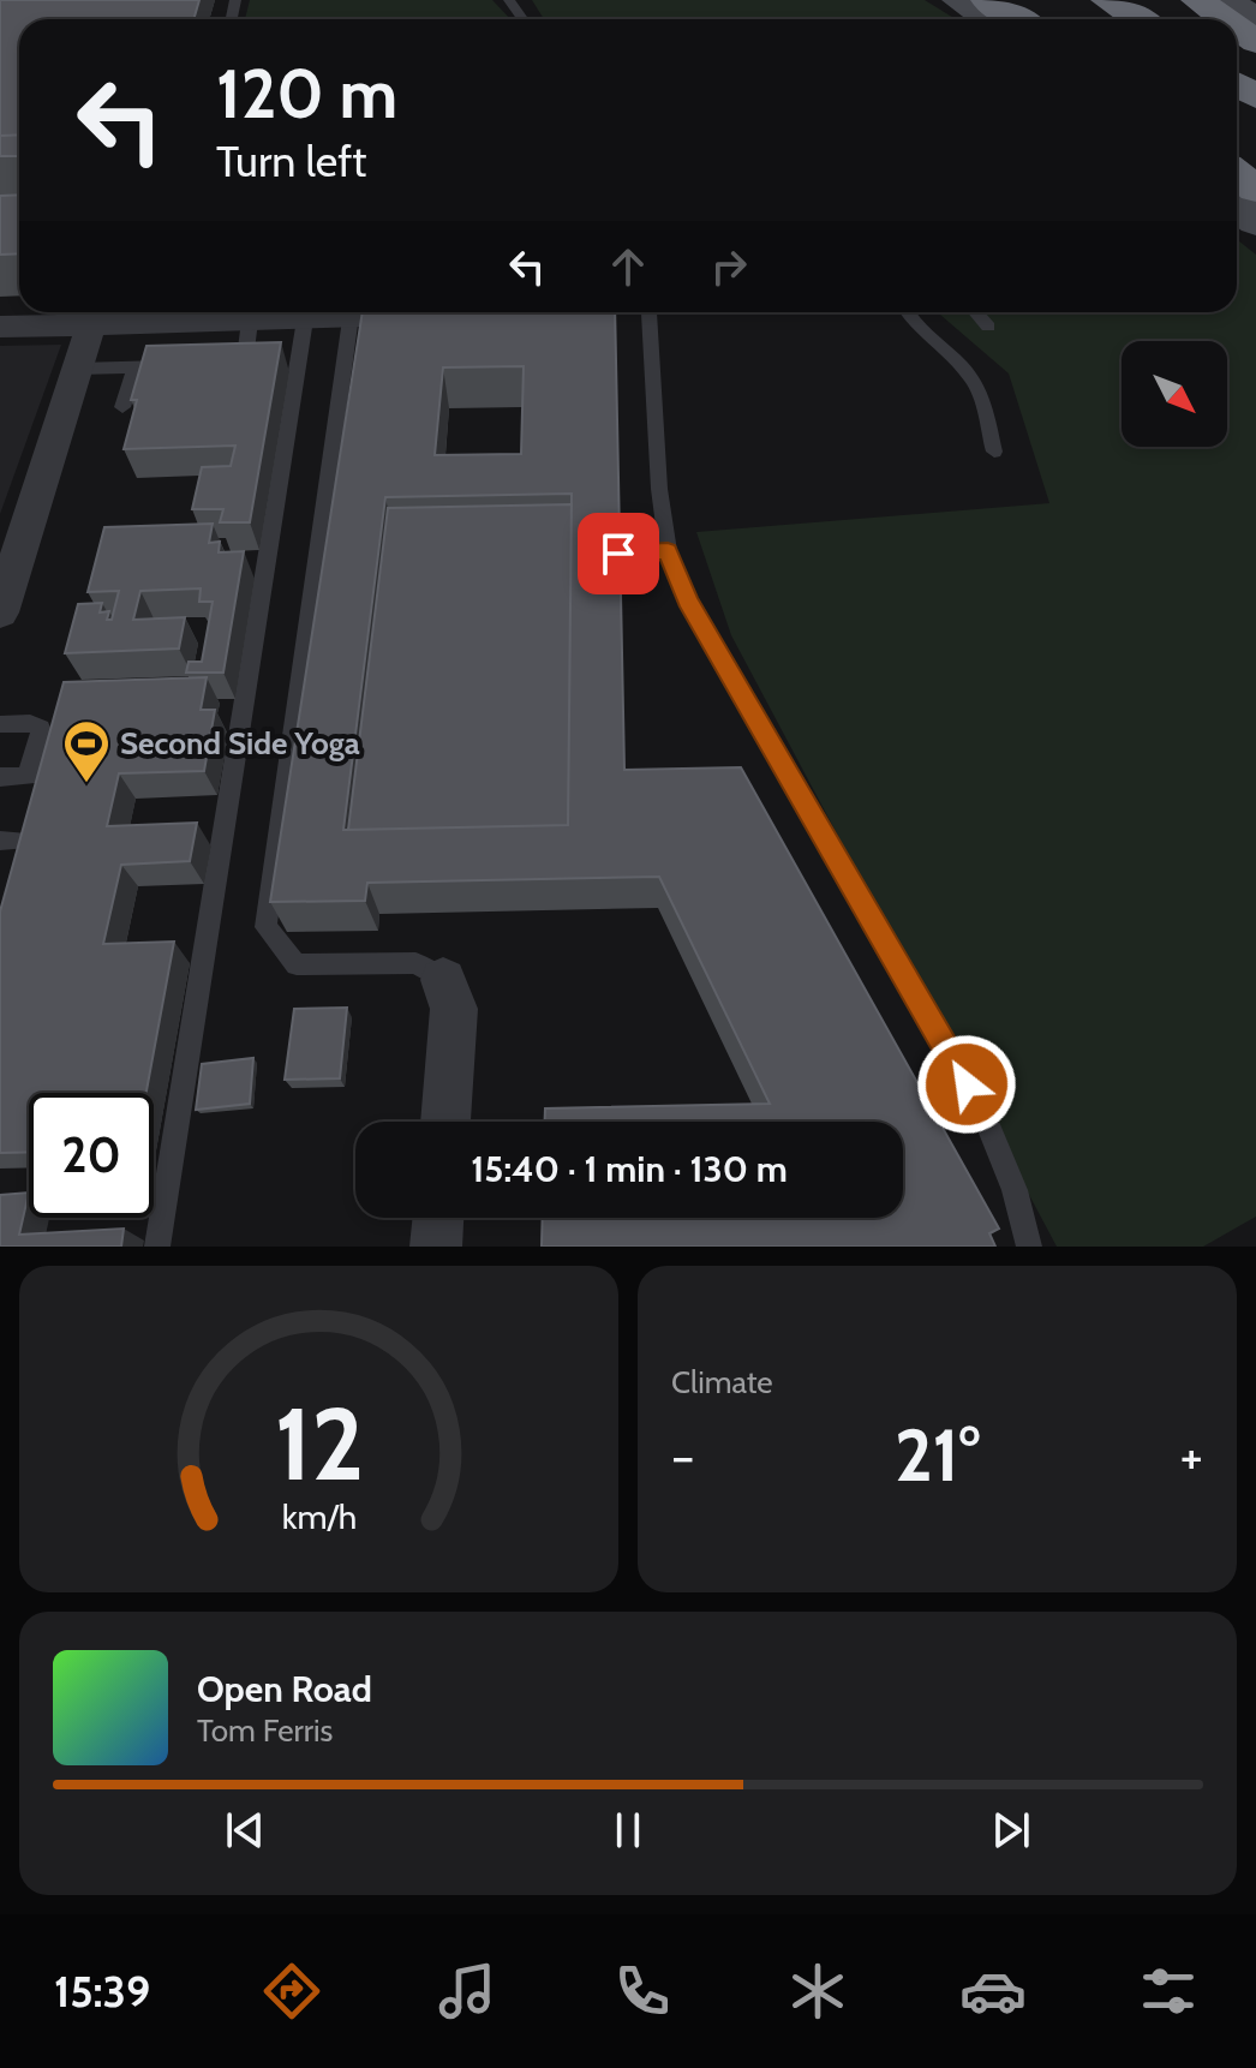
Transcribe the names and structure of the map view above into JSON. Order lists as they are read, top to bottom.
{
  "places": {
    "sports": ["Second Side Yoga"]
  },
  "north": "bottom right",
  "page": {
    "turn": ["120 m", "Turn left"],
    "limit": "20",
    "trip": "15:40 · 1 min · 130 m",
    "tile": "Climate",
    "heat": ["−", "21°", "+"],
    "song": ["Open Road", "Tom Ferris"],
    "tabs": "15:39",
    "gauge": ["12", "km/h"]
  }
}
